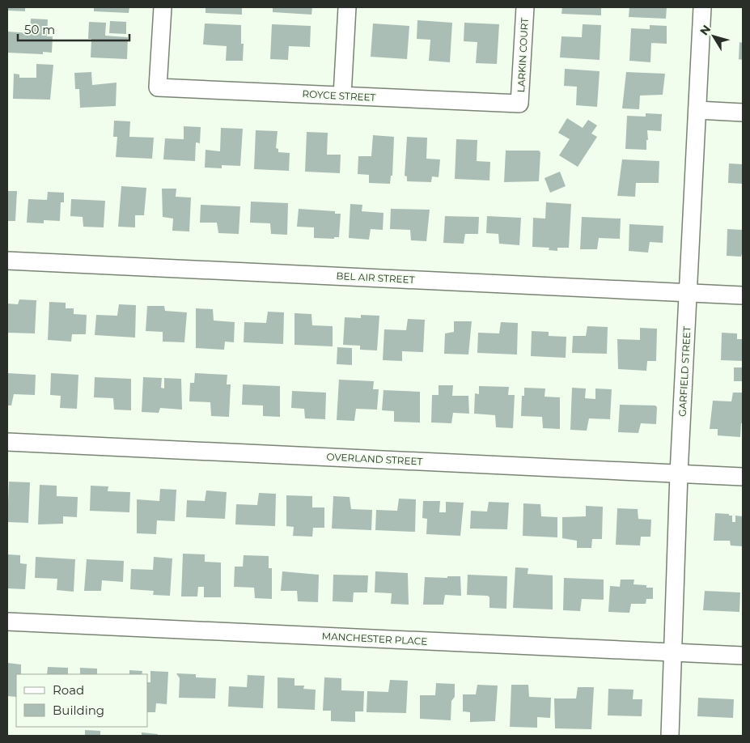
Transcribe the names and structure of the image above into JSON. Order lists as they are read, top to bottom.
{
  "streets": {
    "street": [
      "LARKIN COURT",
      "ROYCE STREET",
      "BEL AIR STREET",
      "GARFIELD STREET",
      "OVERLAND STREET",
      "MANCHESTER PLACE"
    ]
  },
  "crossings": [
    ["LARKIN COURT", "ROYCE STREET"],
    ["BEL AIR STREET", "GARFIELD STREET"],
    ["GARFIELD STREET", "OVERLAND STREET"],
    ["GARFIELD STREET", "MANCHESTER PLACE"]
  ],
  "legend": ["Road", "Building"],
  "scale_bar": "50 m",
  "north": "top left"
}
